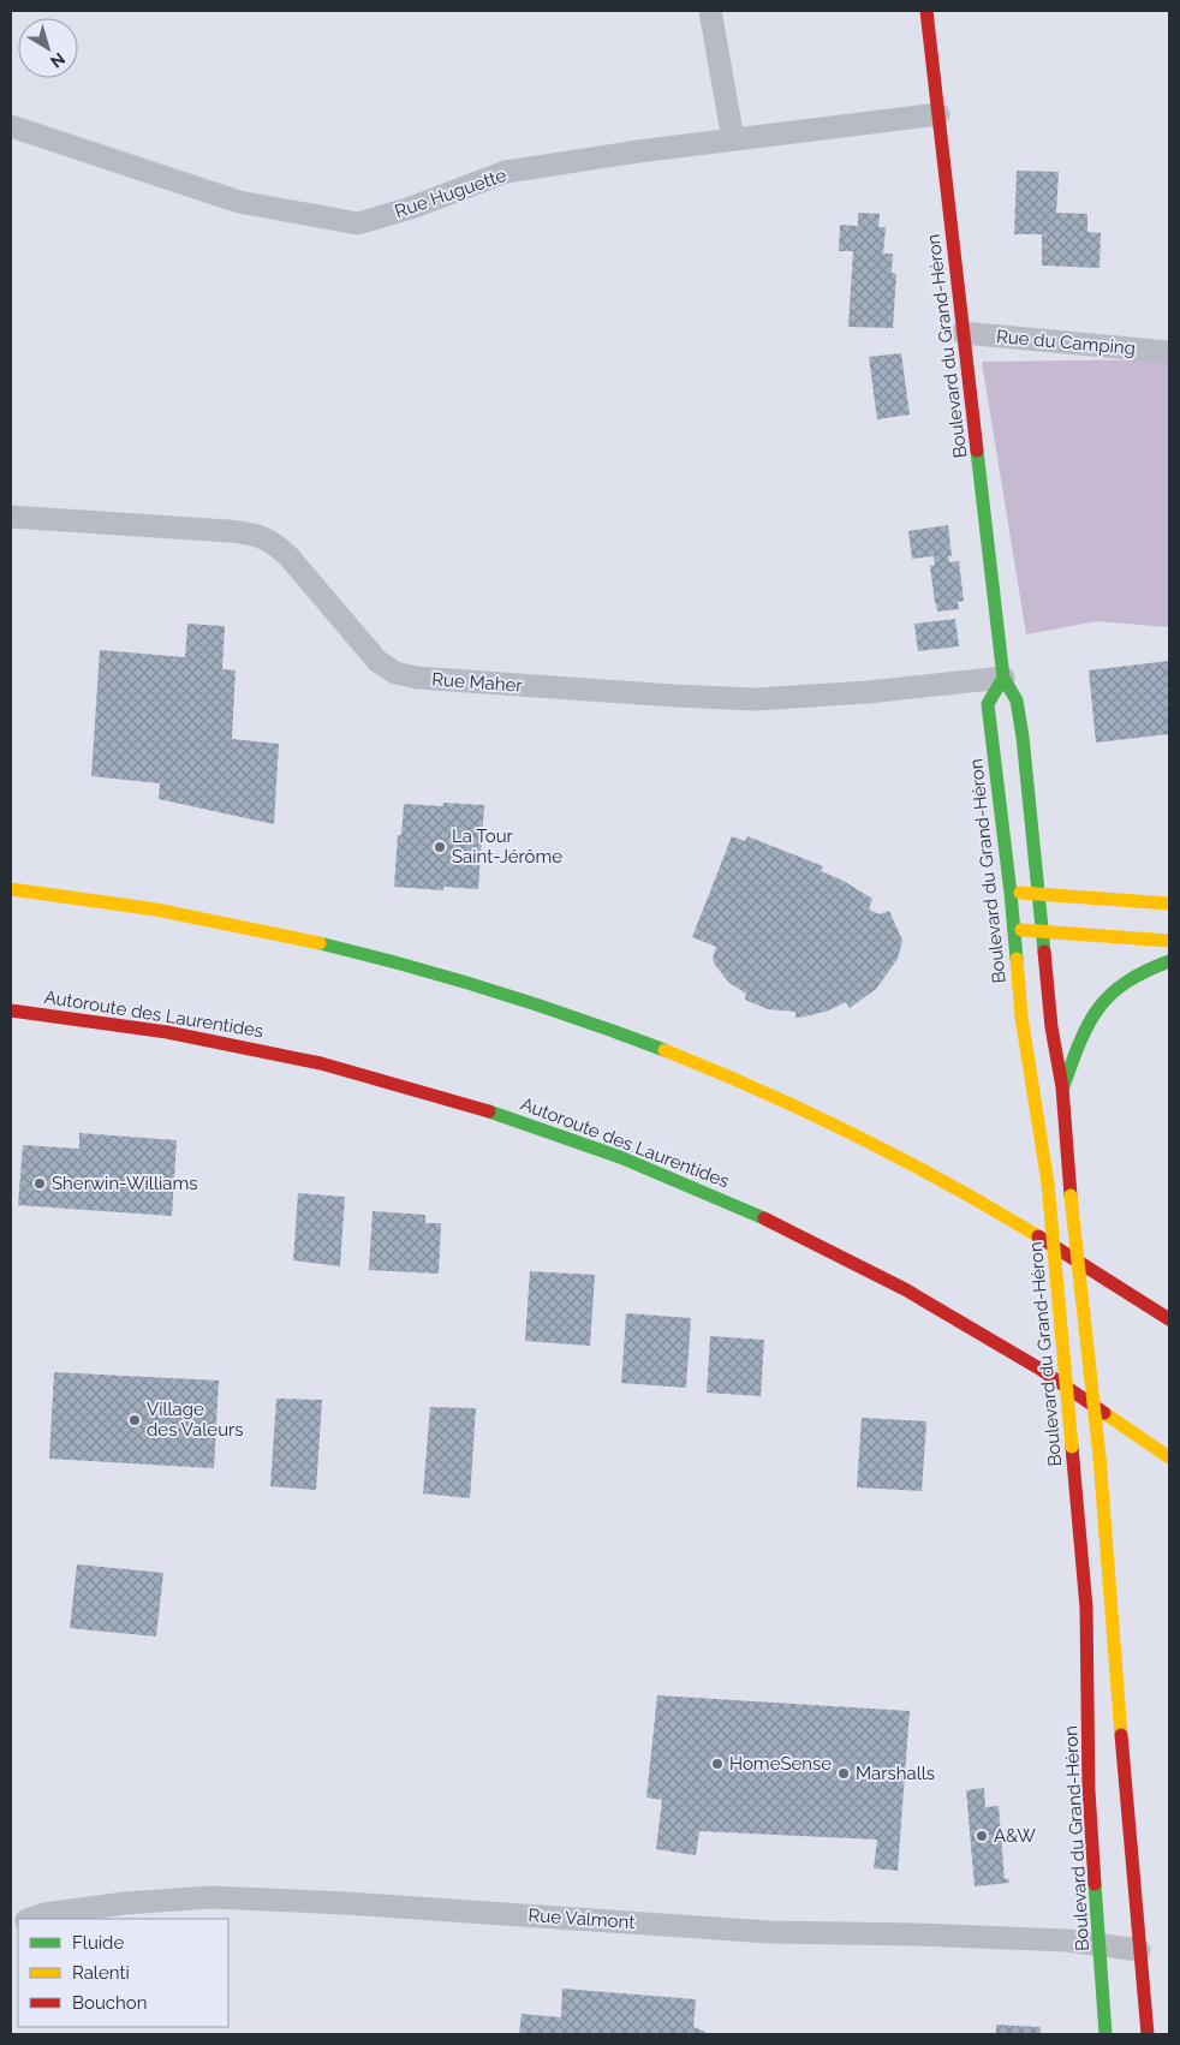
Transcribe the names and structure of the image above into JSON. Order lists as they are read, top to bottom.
{
  "streets": {
    "main road": ["Boulevard du Grand-Héron", "Autoroute des Laurentides"],
    "street": [
      "Rue Huguette",
      "Rue du Camping",
      "Rue Maher",
      "Rue Valmont"
    ]
  },
  "crossings": [
    ["Rue Huguette", "Boulevard du Grand-Héron"],
    ["Rue du Camping", "Boulevard du Grand-Héron"],
    ["Boulevard du Grand-Héron", "Rue Maher"],
    ["Boulevard du Grand-Héron", "Rue Valmont"]
  ],
  "places": [
    "La Tour Saint-Jérôme",
    "Sherwin-Williams",
    "Village des Valeurs",
    "HomeSense",
    "Marshalls",
    "A&W"
  ],
  "legend": ["Fluide", "Ralenti", "Bouchon"],
  "north": "bottom right"
}
